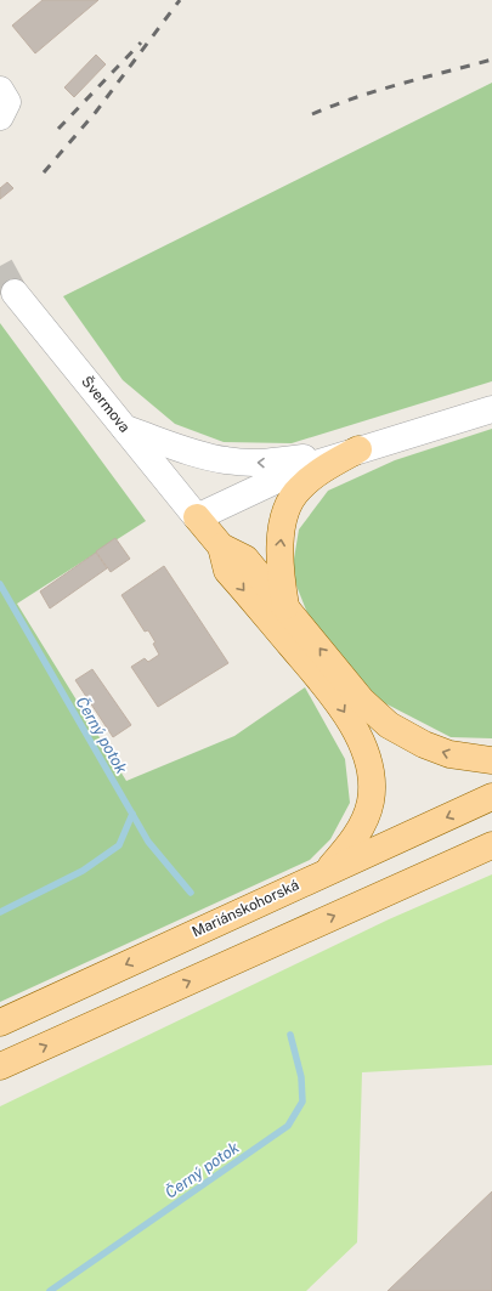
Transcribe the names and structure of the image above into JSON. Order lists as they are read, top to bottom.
{
  "streets": {
    "main road": ["Mariánskohorská"],
    "street": ["Švermova"]
  },
  "water": ["Černý potok"]
}
